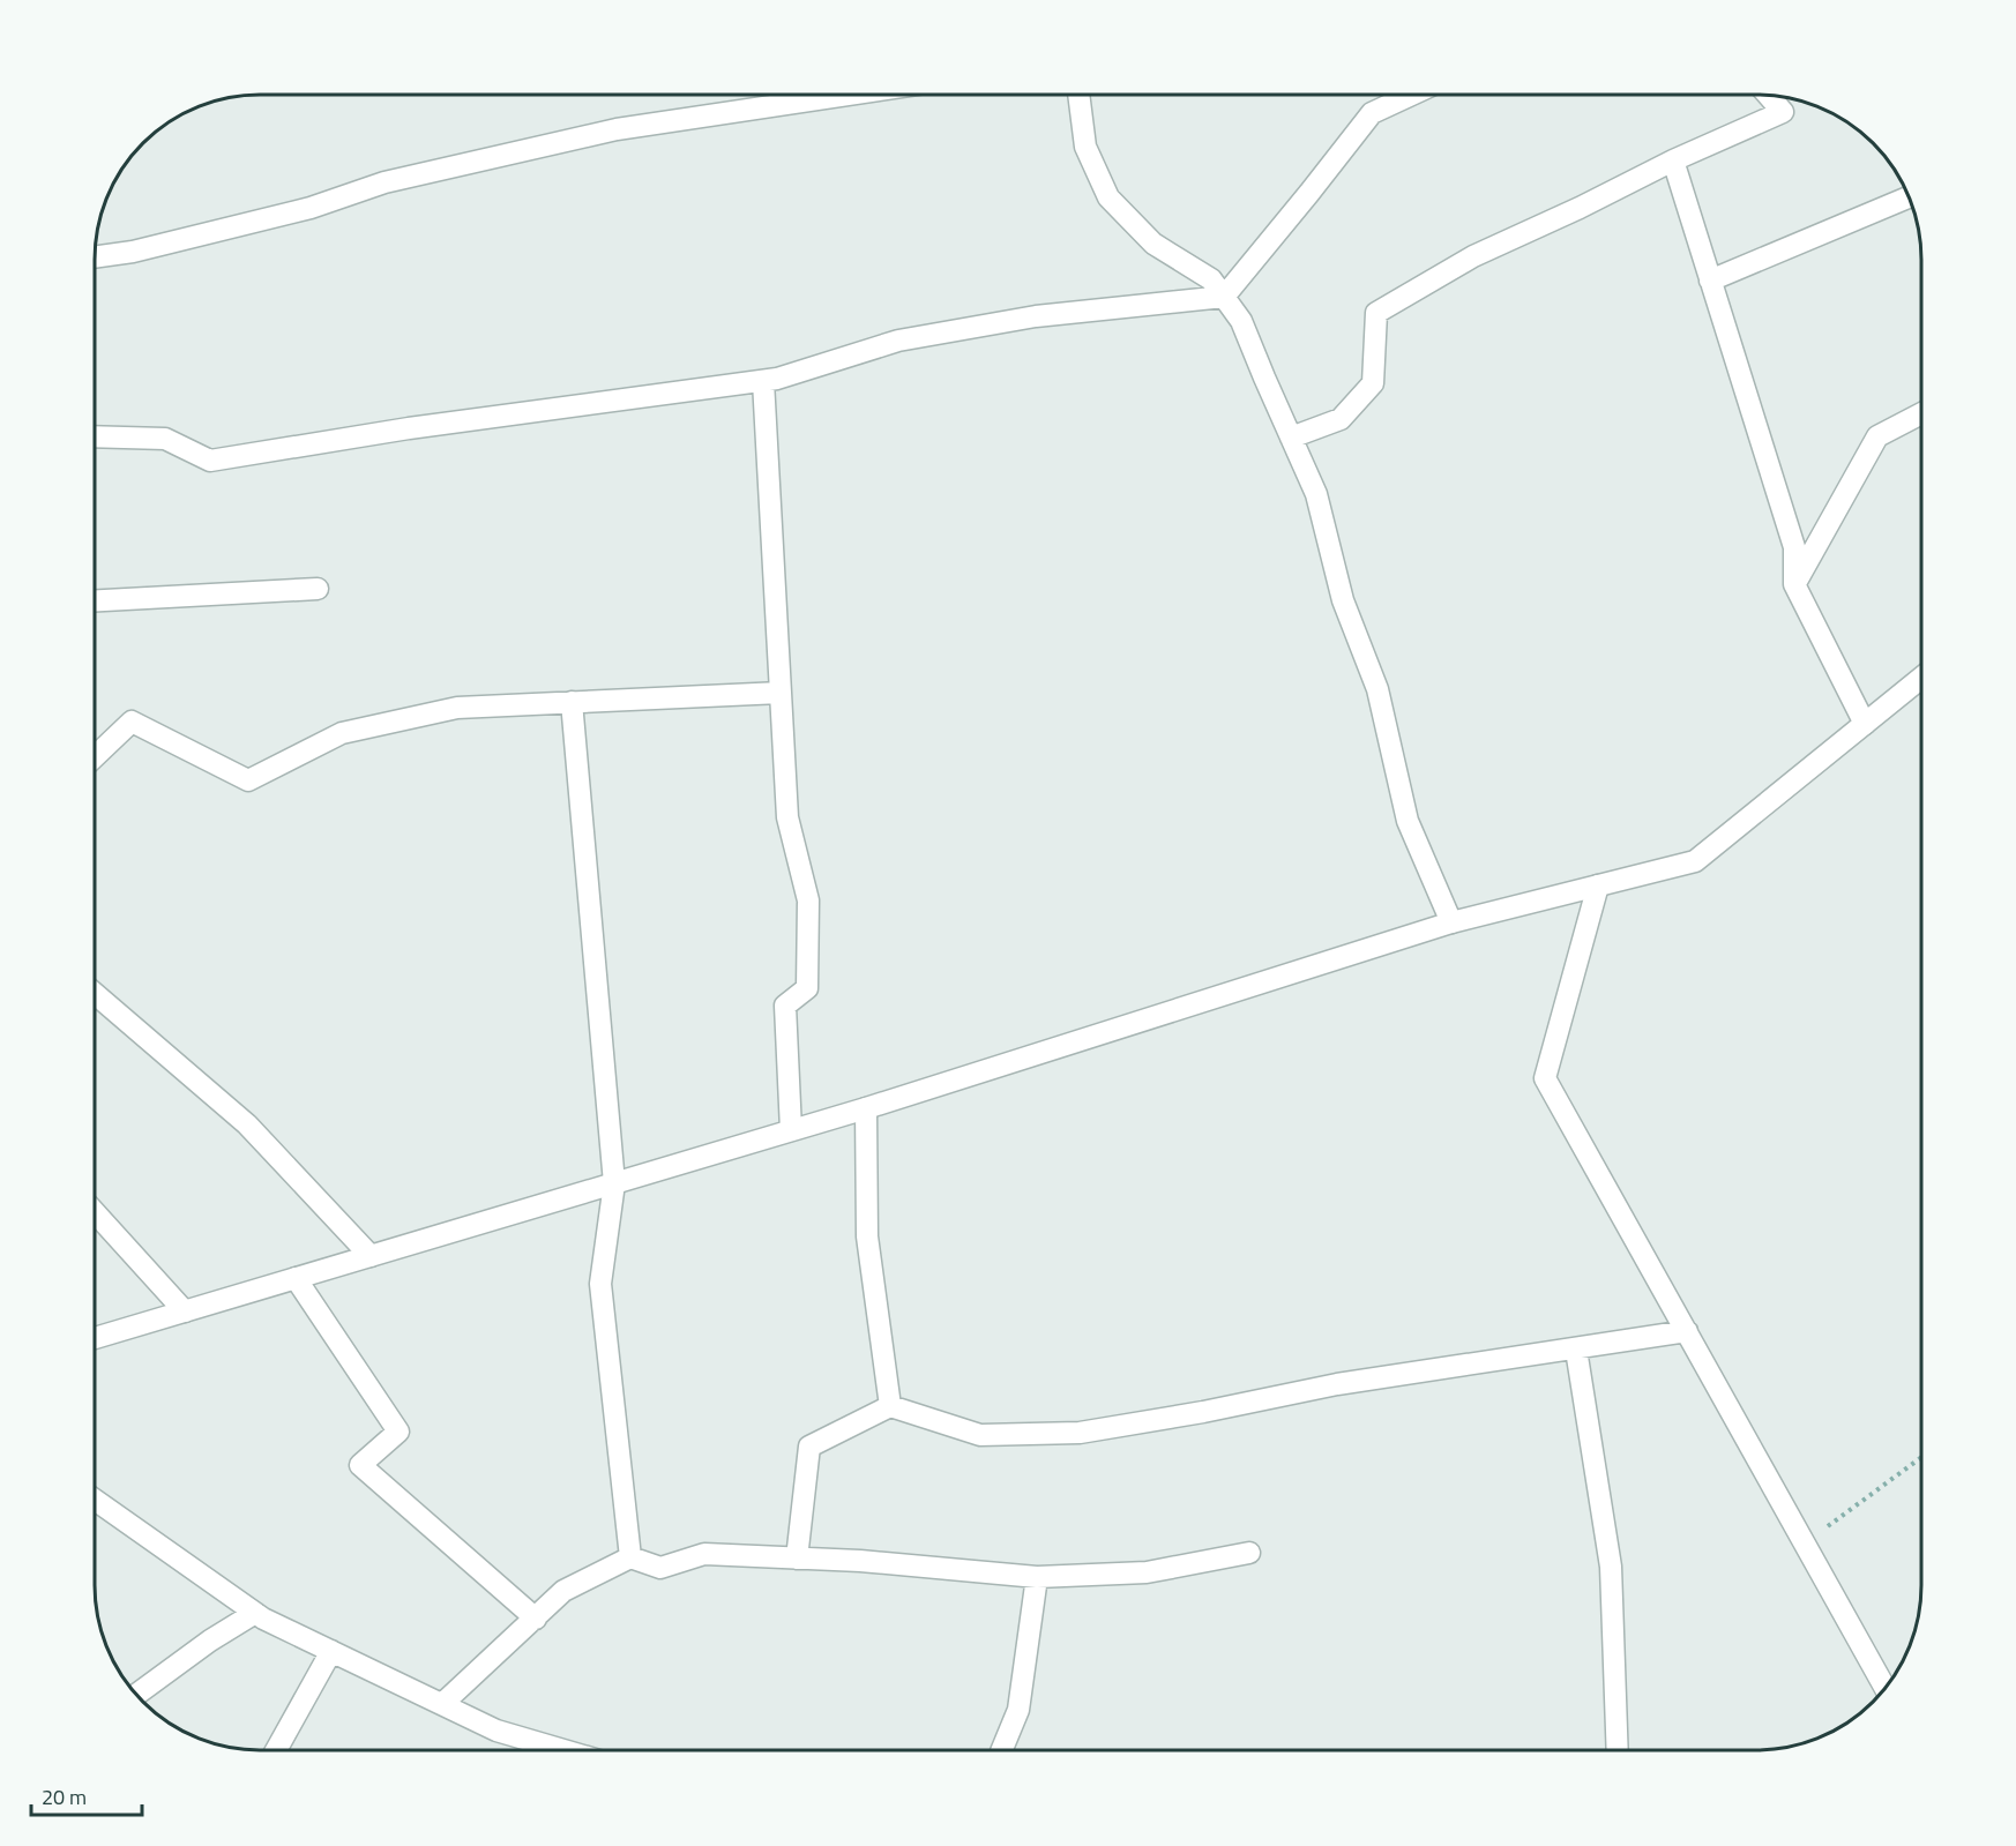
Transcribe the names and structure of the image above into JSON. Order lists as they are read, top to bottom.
{
  "scale_bar": "20 m"
}
